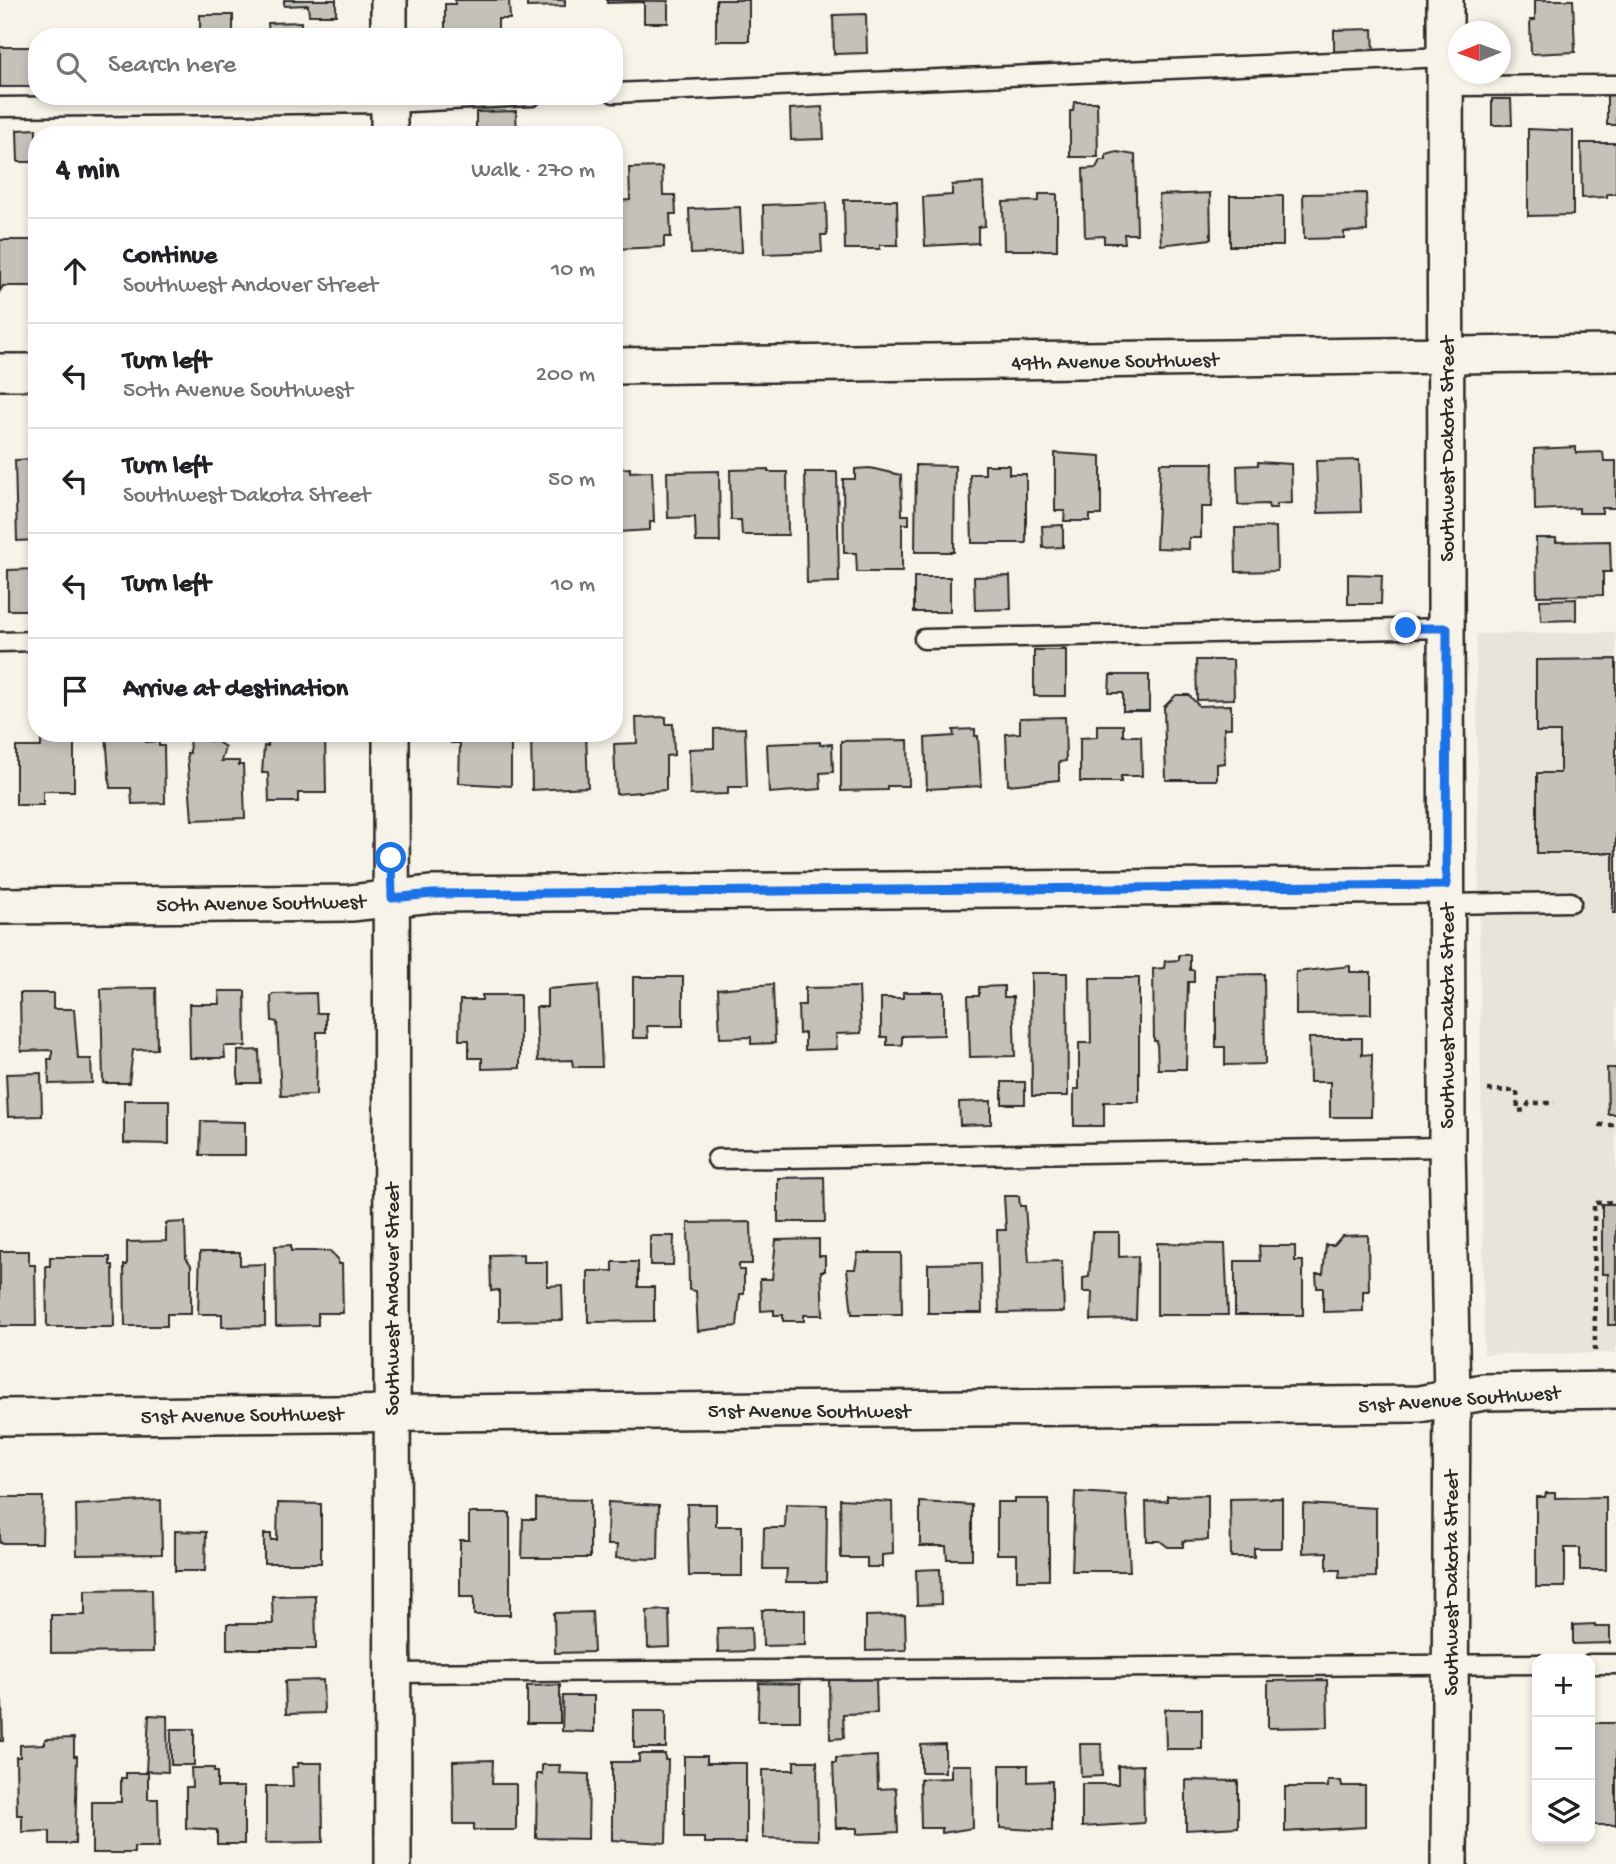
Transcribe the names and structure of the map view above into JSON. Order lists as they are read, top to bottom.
{
  "streets": {
    "street": [
      "49th Avenue Southwest",
      "Southwest Dakota Street",
      "50th Avenue Southwest",
      "Southwest Andover Street",
      "51st Avenue Southwest"
    ]
  },
  "crossings": [
    ["49th Avenue Southwest", "Southwest Dakota Street"],
    ["Southwest Dakota Street", "50th Avenue Southwest"],
    ["Southwest Dakota Street", "51st Avenue Southwest"],
    ["50th Avenue Southwest", "Southwest Andover Street"],
    ["Southwest Andover Street", "51st Avenue Southwest"]
  ],
  "north": "left",
  "page": {
    "search": "Search here",
    "heading": ["4 min", "Walk · 270 m"],
    "list": [
      ["Continue", "Southwest Andover Street", "10 m"],
      ["Turn left", "50th Avenue Southwest", "200 m"],
      ["Turn left", "Southwest Dakota Street", "50 m"],
      ["Turn left", "10 m"],
      "Arrive at destination"
    ],
    "map_buttons": ["+", "−"]
  }
}
